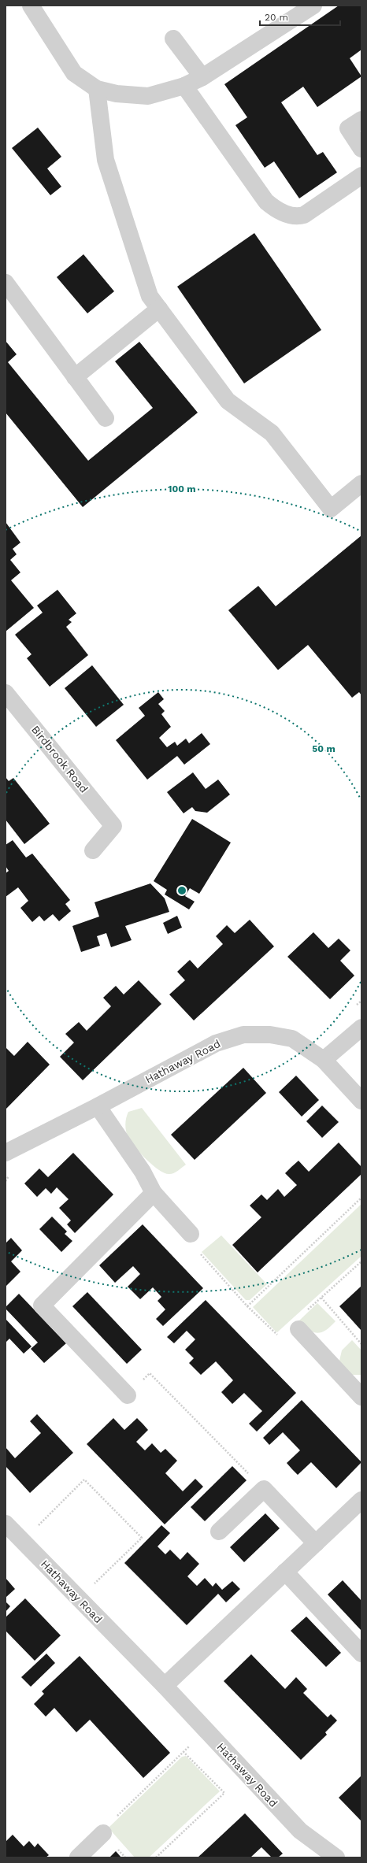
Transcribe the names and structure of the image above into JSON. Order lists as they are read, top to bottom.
{
  "streets": {
    "street": ["Birdbrook Road", "Hathaway Road"]
  },
  "scale_bar": "20 m",
  "rings": ["100 m", "50 m"]
}
